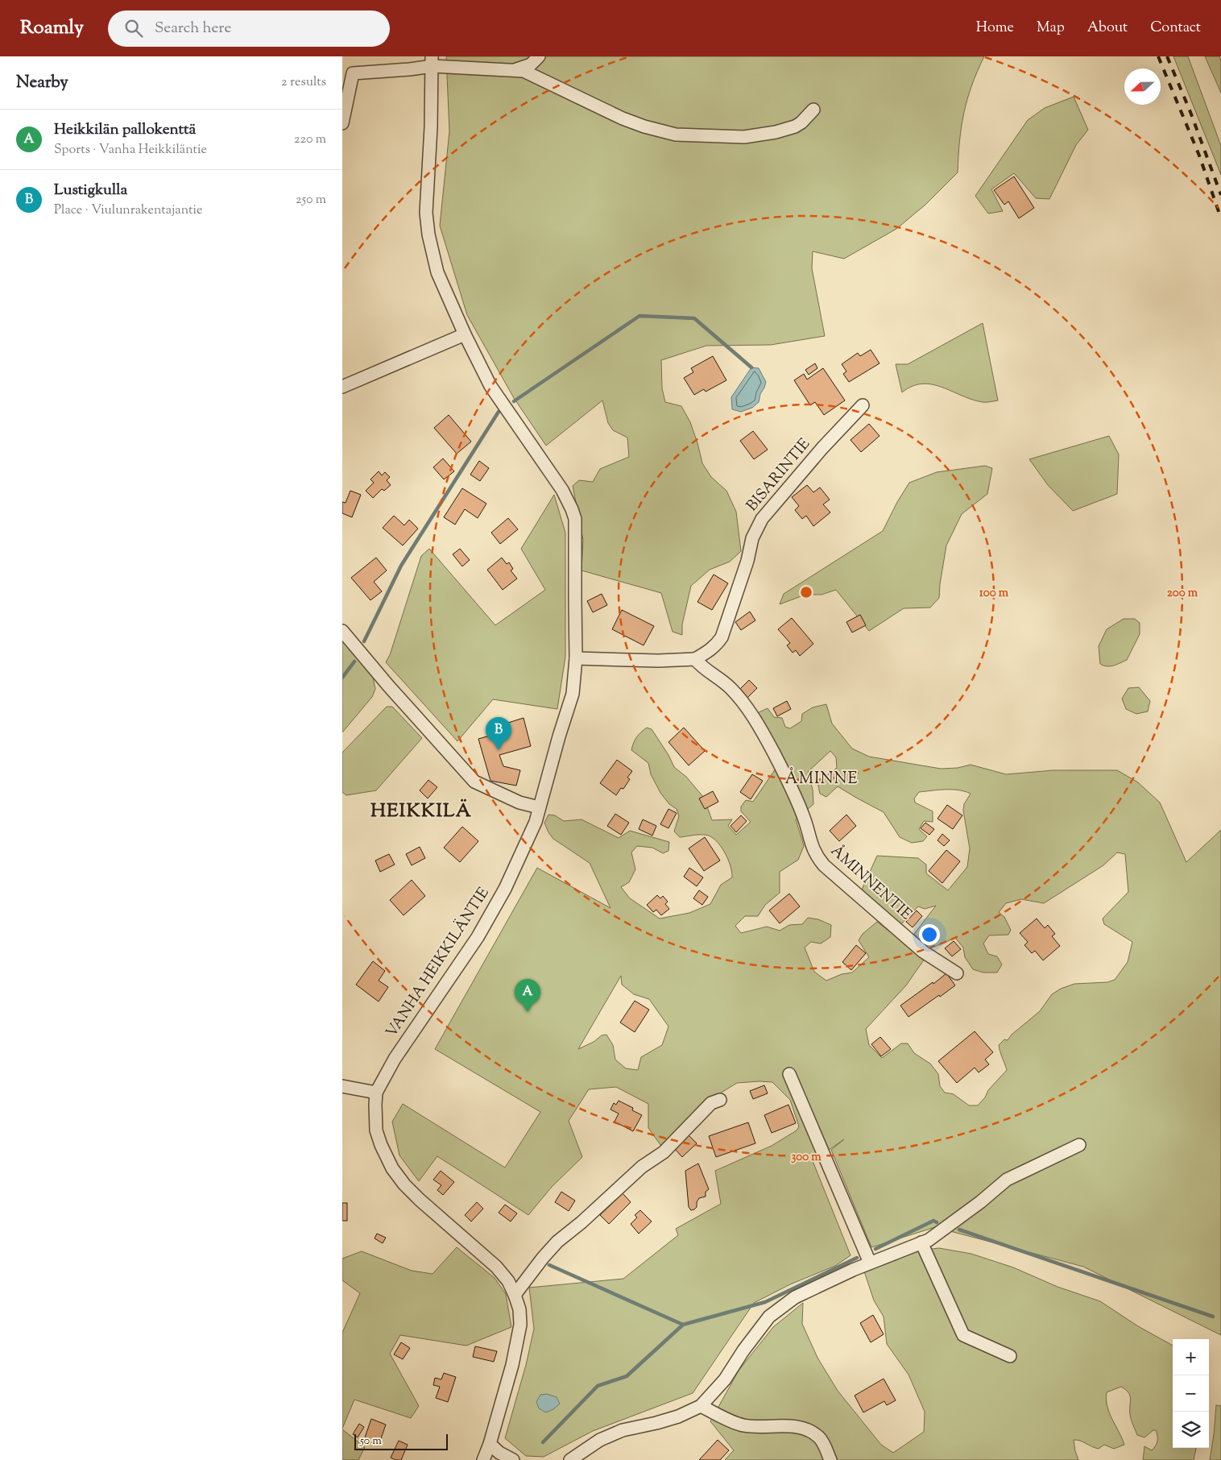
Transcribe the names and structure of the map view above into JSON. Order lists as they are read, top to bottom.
{
  "streets": {
    "street": ["BISARINTIE", "ÅMINNENTIE", "VANHA HEIKKILÄNTIE"]
  },
  "crossings": [
    ["BISARINTIE", "ÅMINNENTIE"]
  ],
  "districts": ["ÅMINNE", "HEIKKILÄ"],
  "scale_bar": "50 m",
  "north": "left",
  "page": {
    "header": "Roamly",
    "search": "Search here",
    "nav": [
      "Home",
      "Map",
      "About",
      "Contact"
    ],
    "heading": ["Nearby", "2 results"],
    "list": [
      {
        "mark": "A",
        "name": "Heikkilän pallokenttä",
        "note": "Sports · Vanha Heikkiläntie",
        "value": "220 m"
      },
      {
        "mark": "B",
        "name": "Lustigkulla",
        "note": "Place · Viulunrakentajantie",
        "value": "250 m"
      }
    ],
    "pins": ["B", "A"],
    "map_buttons": ["+", "−"],
    "scale": "50 m"
  },
  "rings": ["100 m", "200 m", "300 m"]
}
